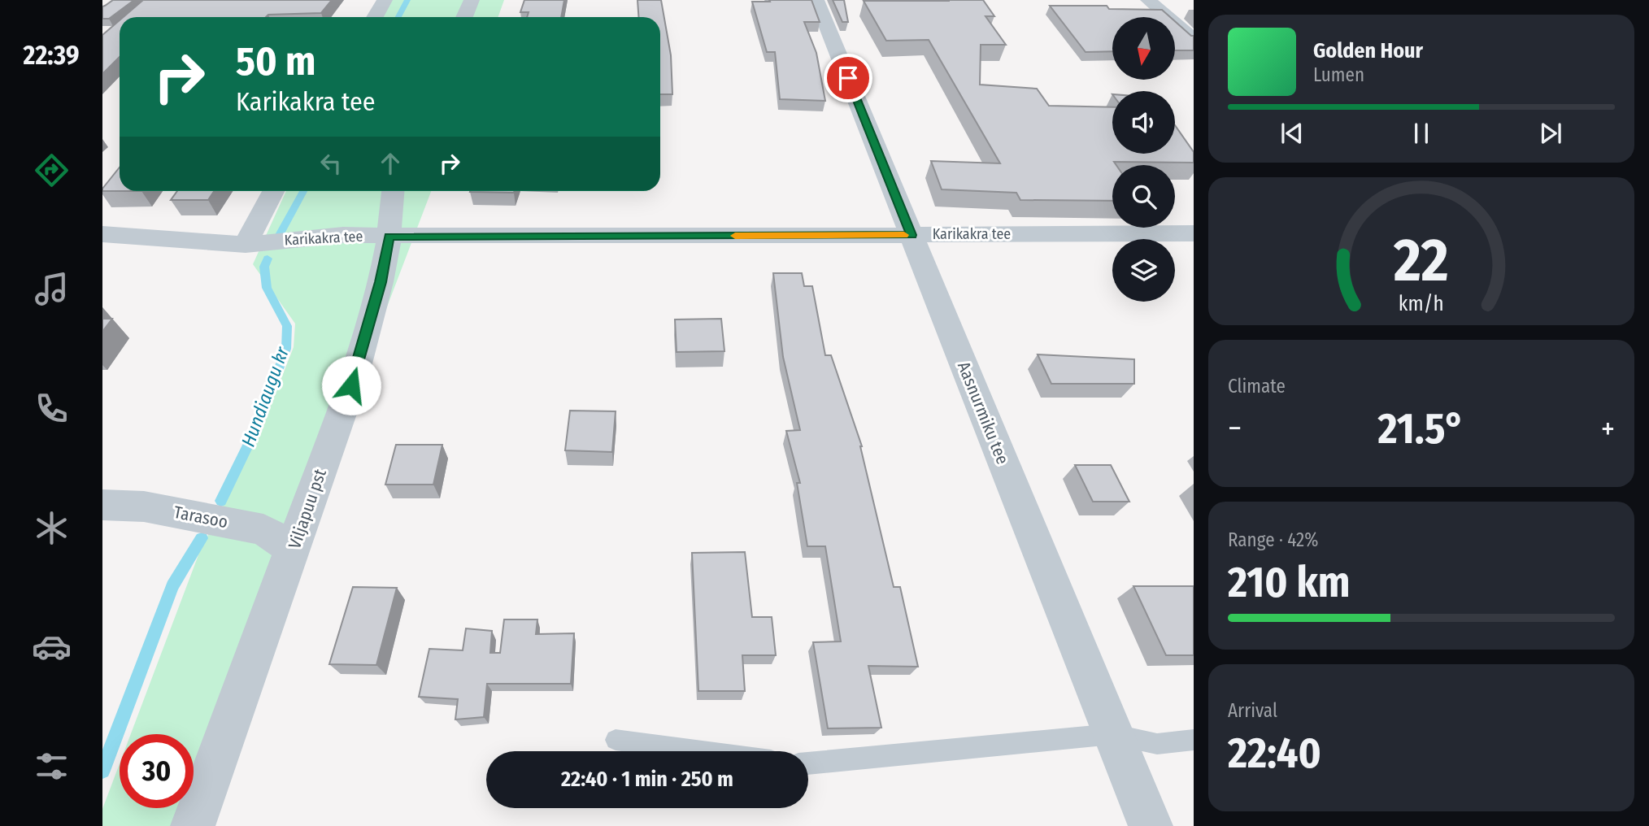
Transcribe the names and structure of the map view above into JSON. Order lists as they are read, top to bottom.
{
  "streets": {
    "street": [
      "Karikakra tee",
      "Aasnurmiku tee",
      "Viljapuu pst",
      "Tarasoo"
    ]
  },
  "crossings": [
    ["Karikakra tee", "Aasnurmiku tee"],
    ["Karikakra tee", "Viljapuu pst"],
    ["Viljapuu pst", "Tarasoo"]
  ],
  "water": ["Hundiaugu kr"],
  "north": "bottom",
  "page": {
    "tabs": "22:39",
    "turn": ["50 m", "Karikakra tee"],
    "song": ["Golden Hour", "Lumen"],
    "tile": [
      "Climate",
      ["Range · 42%", "210 km"],
      ["Arrival", "22:40"]
    ],
    "heat": ["−", "21.5°", "+"],
    "limit": "30",
    "trip": "22:40 · 1 min · 250 m",
    "gauge": ["22", "km/h"]
  }
}
